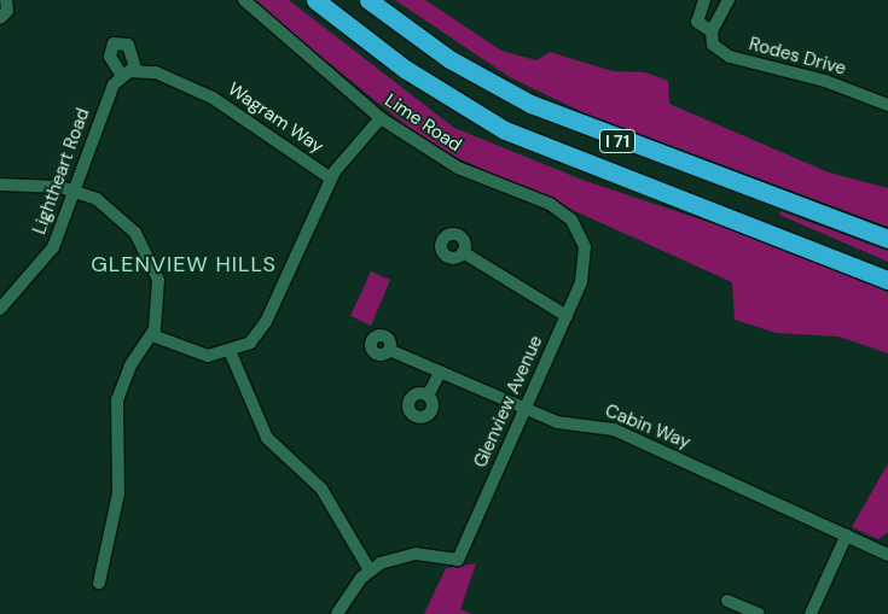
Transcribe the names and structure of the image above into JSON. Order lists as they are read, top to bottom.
{
  "streets": {
    "highway": ["I 71"],
    "street": [
      "Rodes Drive",
      "Wagram Way",
      "Lime Road",
      "Lightheart Road",
      "Glenview Avenue",
      "Cabin Way"
    ]
  },
  "crossings": [
    ["Wagram Way", "Lightheart Road"],
    ["Lime Road", "Glenview Avenue"],
    ["Glenview Avenue", "Cabin Way"]
  ],
  "districts": ["GLENVIEW HILLS"]
}
